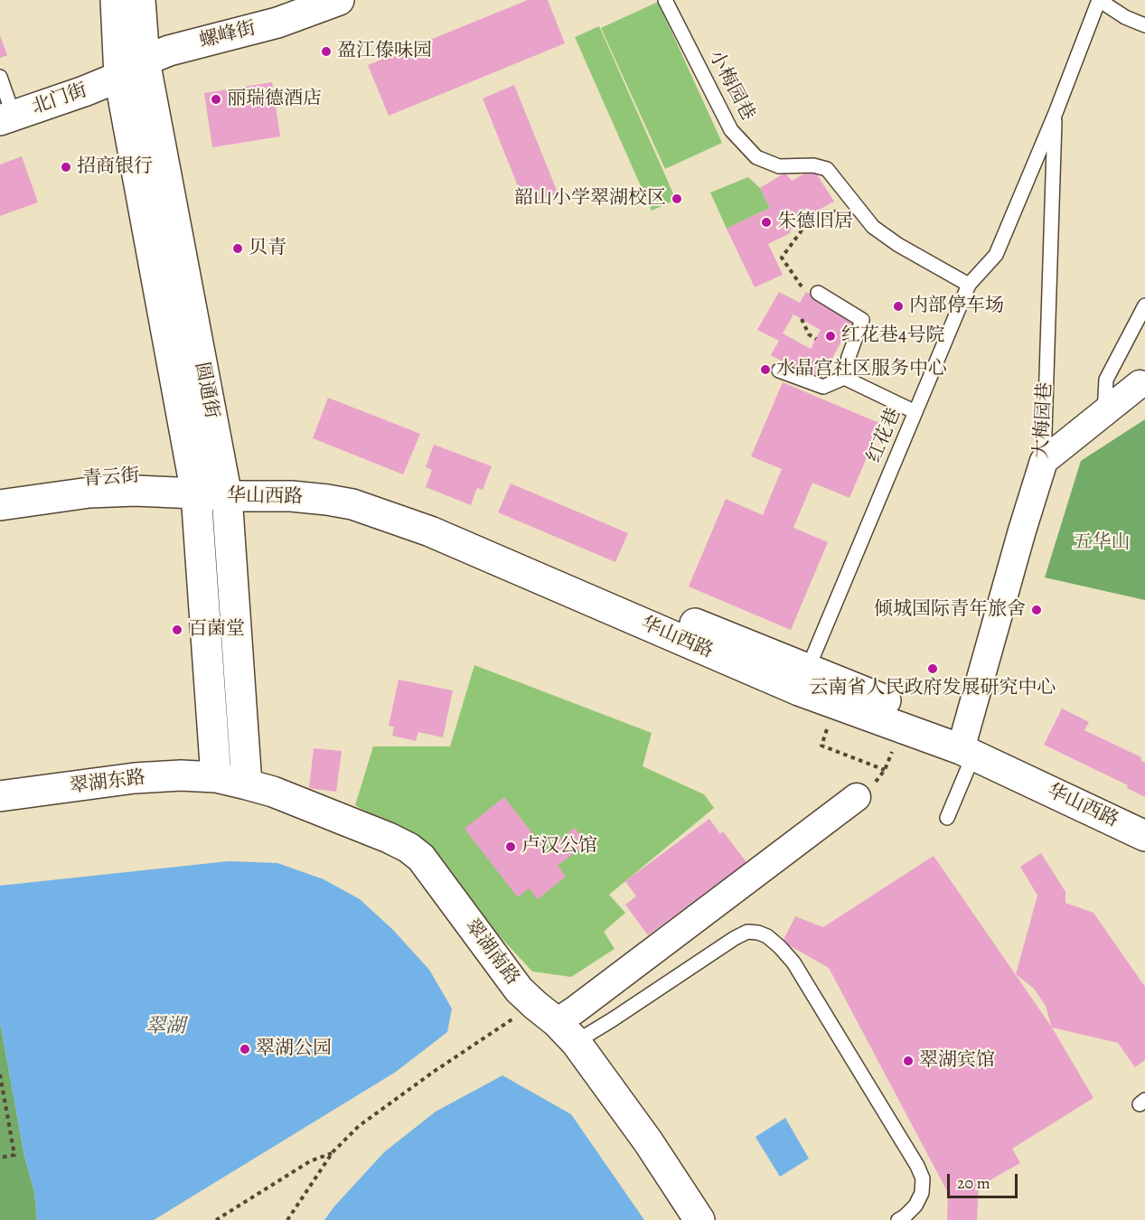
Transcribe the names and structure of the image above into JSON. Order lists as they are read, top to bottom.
{
  "streets": {
    "main road": [
      "螺峰街",
      "北门街",
      "圆通街",
      "青云街",
      "华山西路",
      "翠湖东路",
      "翠湖南路"
    ],
    "street": ["大梅园巷"],
    "lane": ["小梅园巷", "红花巷"]
  },
  "crossings": [
    ["螺峰街", "北门街"],
    ["螺峰街", "圆通街"],
    ["小梅园巷", "红花巷"],
    ["北门街", "圆通街"],
    ["圆通街", "青云街"],
    ["圆通街", "华山西路"],
    ["圆通街", "翠湖东路"],
    ["圆通街", "翠湖南路"],
    ["大梅园巷", "红花巷"],
    ["大梅园巷", "华山西路"],
    ["红花巷", "华山西路"],
    ["青云街", "华山西路"],
    ["翠湖东路", "翠湖南路"]
  ],
  "water": ["翠湖"],
  "parks": ["五华山"],
  "places": [
    "盈江傣味园",
    "丽瑞德酒店",
    "招商银行",
    "韶山小学翠湖校区",
    "朱德旧居",
    "贝青",
    "内部停车场",
    "红花巷4号院",
    "水晶宫社区服务中心",
    "倾城国际青年旅舍",
    "百菌堂",
    "云南省人民政府发展研究中心",
    "卢汉公馆",
    "翠湖公园",
    "翠湖宾馆"
  ],
  "scale_bar": "20 m"
}
